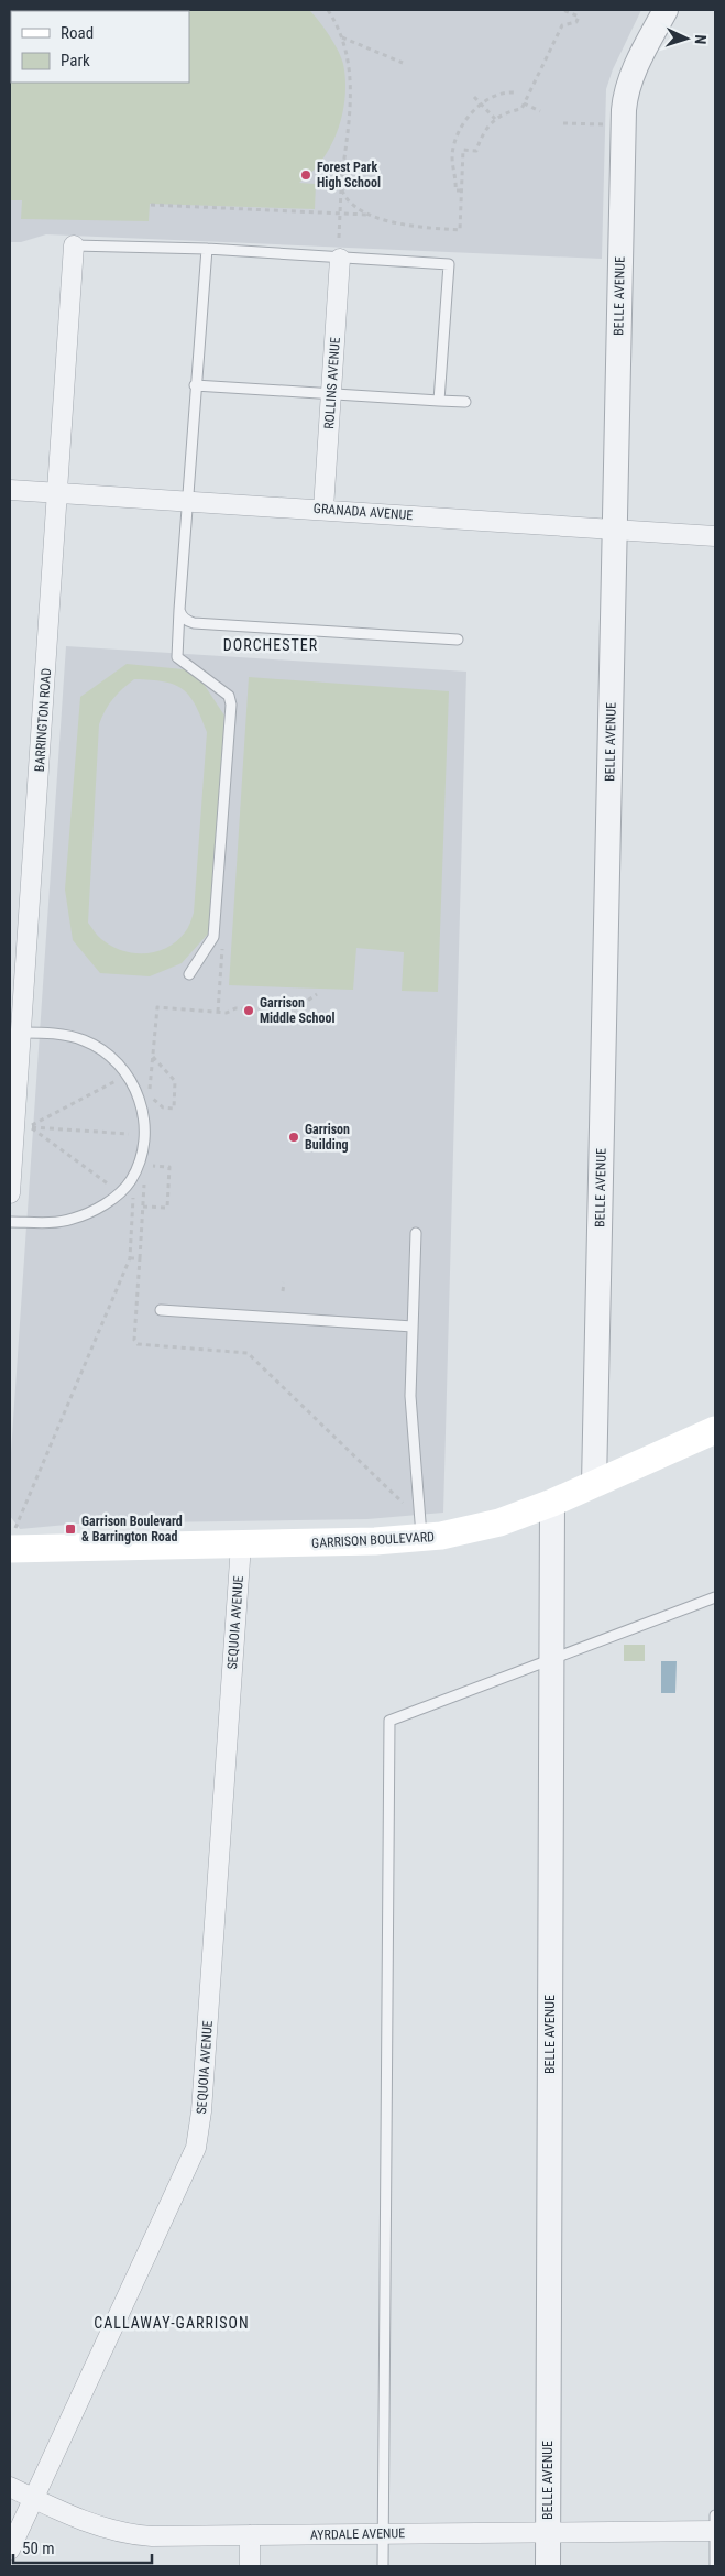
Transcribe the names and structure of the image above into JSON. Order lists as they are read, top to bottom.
{
  "streets": {
    "main road": ["GARRISON BOULEVARD"],
    "street": [
      "BELLE AVENUE",
      "ROLLINS AVENUE",
      "GRANADA AVENUE",
      "BARRINGTON ROAD",
      "SEQUOIA AVENUE",
      "AYRDALE AVENUE"
    ]
  },
  "crossings": [
    ["BELLE AVENUE", "GRANADA AVENUE"],
    ["BELLE AVENUE", "GARRISON BOULEVARD"],
    ["BELLE AVENUE", "AYRDALE AVENUE"],
    ["ROLLINS AVENUE", "GRANADA AVENUE"],
    ["GRANADA AVENUE", "BARRINGTON ROAD"],
    ["GARRISON BOULEVARD", "SEQUOIA AVENUE"],
    ["SEQUOIA AVENUE", "AYRDALE AVENUE"]
  ],
  "districts": ["DORCHESTER", "CALLAWAY-GARRISON"],
  "places": {
    "other": ["Forest Park High School", "Garrison Middle School", "Garrison Building"],
    "transit": ["Garrison Boulevard & Barrington Road"]
  },
  "legend": ["Road", "Park"],
  "scale_bar": "50 m",
  "north": "right"
}
